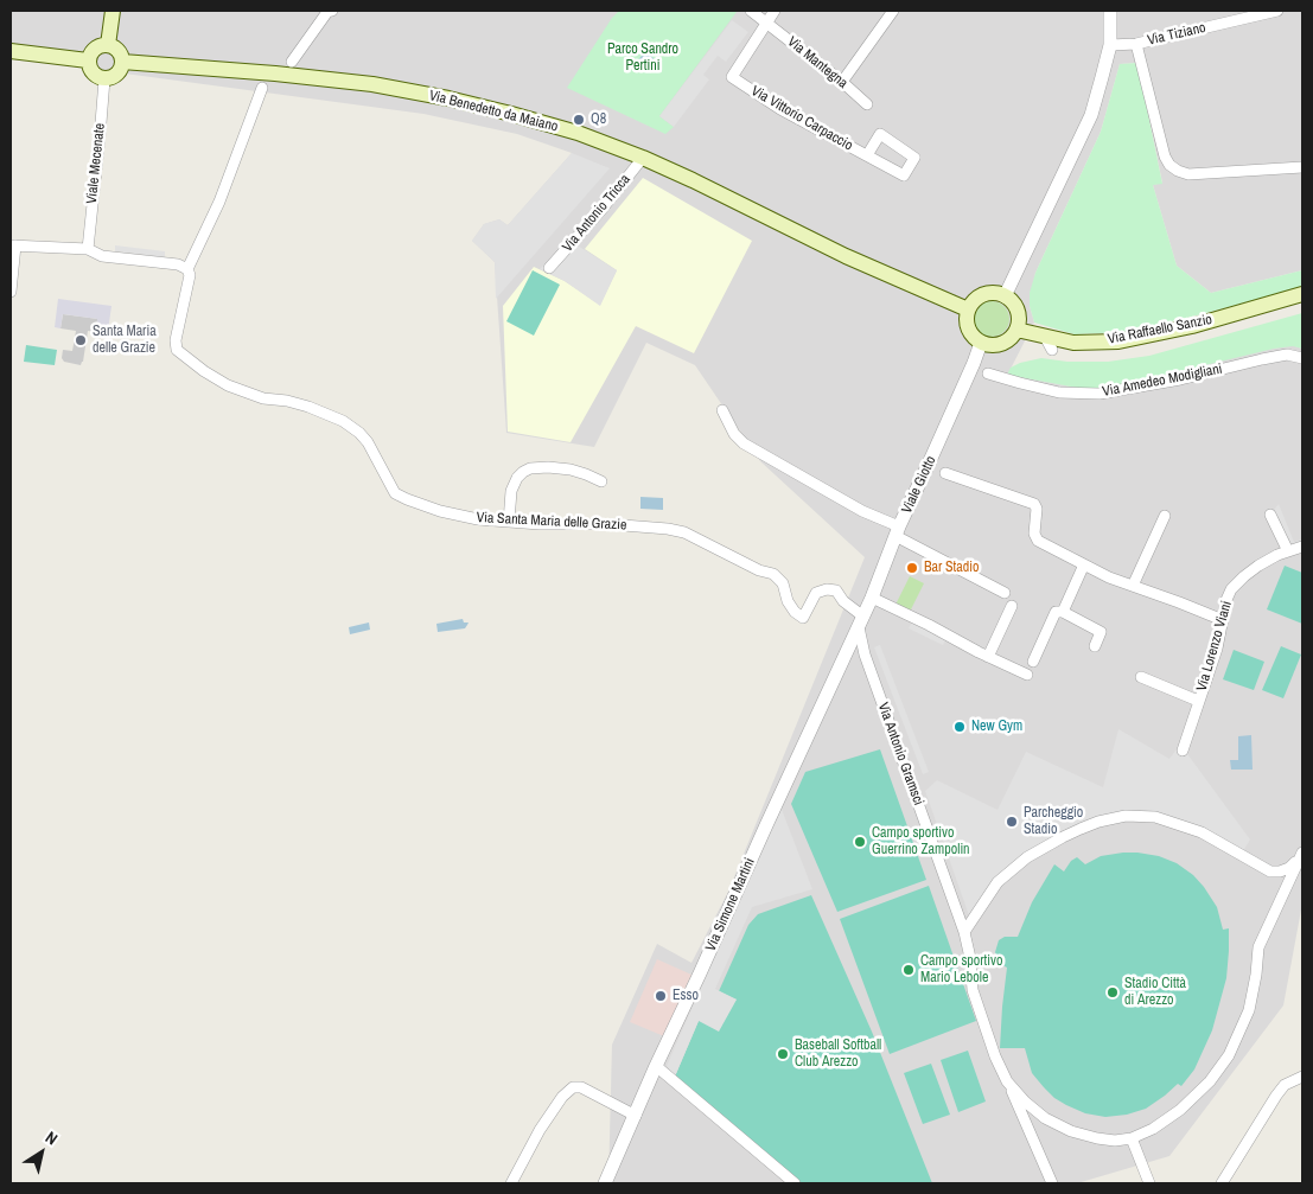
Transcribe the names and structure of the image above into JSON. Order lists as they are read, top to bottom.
{
  "streets": {
    "main road": ["Via Benedetto da Maiano", "Via Raffaello Sanzio"],
    "street": [
      "Via Tiziano",
      "Via Mantegna",
      "Via Vittorio Carpaccio",
      "Viale Mecenate",
      "Via Antonio Tricca",
      "Via Amedeo Modigliani",
      "Viale Giotto",
      "Via Santa Maria delle Grazie",
      "Via Lorenzo Viani",
      "Via Antonio Gramsci",
      "Via Simone Martini"
    ]
  },
  "crossings": [
    ["Via Mantegna", "Via Vittorio Carpaccio"],
    ["Via Benedetto da Maiano", "Viale Mecenate"],
    ["Via Benedetto da Maiano", "Via Antonio Tricca"],
    ["Via Benedetto da Maiano", "Via Raffaello Sanzio"],
    ["Via Benedetto da Maiano", "Viale Giotto"],
    ["Via Raffaello Sanzio", "Viale Giotto"],
    ["Viale Giotto", "Via Santa Maria delle Grazie"],
    ["Viale Giotto", "Via Antonio Gramsci"],
    ["Viale Giotto", "Via Simone Martini"],
    ["Via Santa Maria delle Grazie", "Via Antonio Gramsci"],
    ["Via Santa Maria delle Grazie", "Via Simone Martini"],
    ["Via Antonio Gramsci", "Via Simone Martini"]
  ],
  "parks": ["Parco Sandro Pertini"],
  "places": [
    "Q8",
    "Santa Maria delle Grazie",
    "Bar Stadio",
    "New Gym",
    "Parcheggio Stadio",
    "Campo sportivo Guerrino Zampolin",
    "Campo sportivo Mario Lebole",
    "Stadio Città di Arezzo",
    "Esso",
    "Baseball Softball Club Arezzo"
  ],
  "north": "top right"
}
